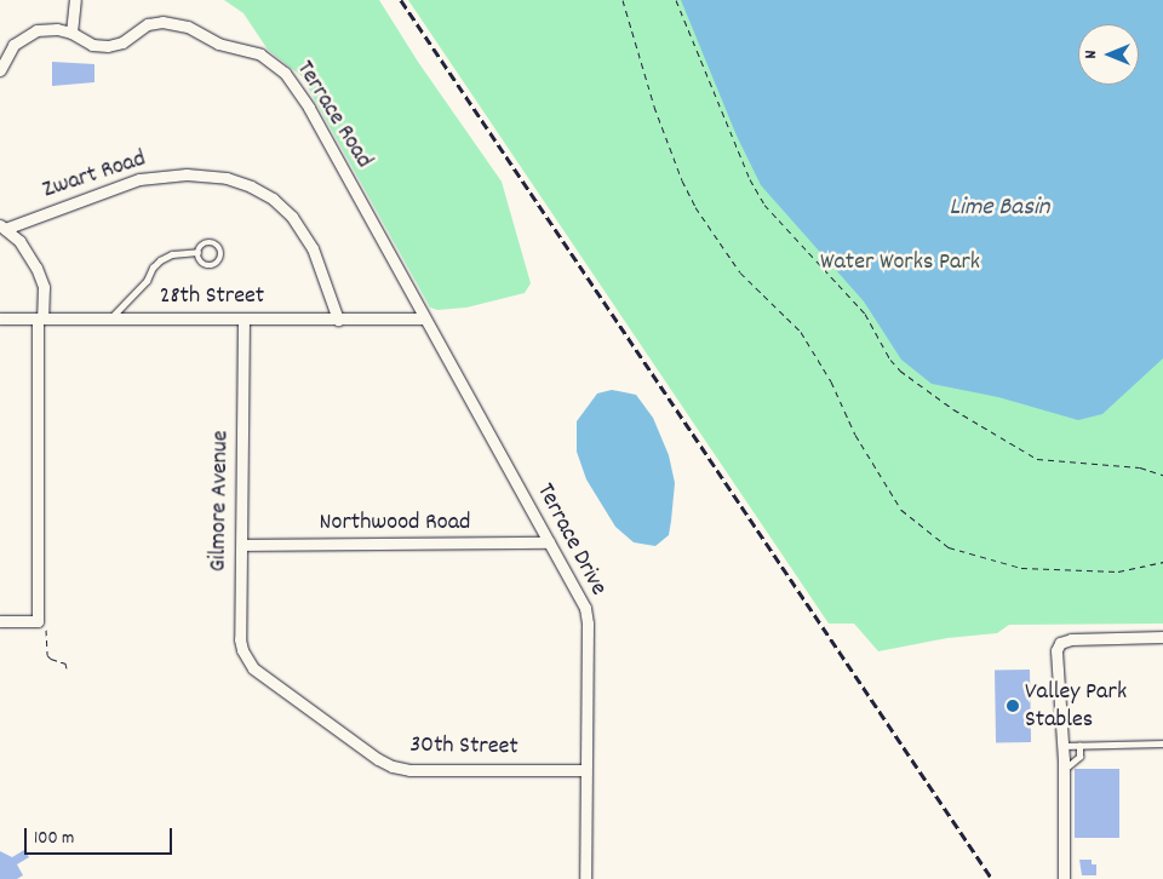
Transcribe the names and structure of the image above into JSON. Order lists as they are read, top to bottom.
{
  "streets": {
    "street": [
      "Terrace Road",
      "Zwart Road",
      "28th Street",
      "Gilmore Avenue",
      "Northwood Road",
      "Terrace Drive",
      "30th Street"
    ]
  },
  "crossings": [
    ["Terrace Road", "28th Street"],
    ["Terrace Road", "Terrace Drive"],
    ["Zwart Road", "28th Street"],
    ["28th Street", "Gilmore Avenue"],
    ["28th Street", "Terrace Drive"],
    ["Gilmore Avenue", "Northwood Road"],
    ["Gilmore Avenue", "30th Street"],
    ["Northwood Road", "Terrace Drive"],
    ["Terrace Drive", "30th Street"]
  ],
  "water": ["Lime Basin"],
  "parks": ["Water Works Park"],
  "places": ["Valley Park Stables"],
  "scale_bar": "100 m",
  "north": "left"
}
